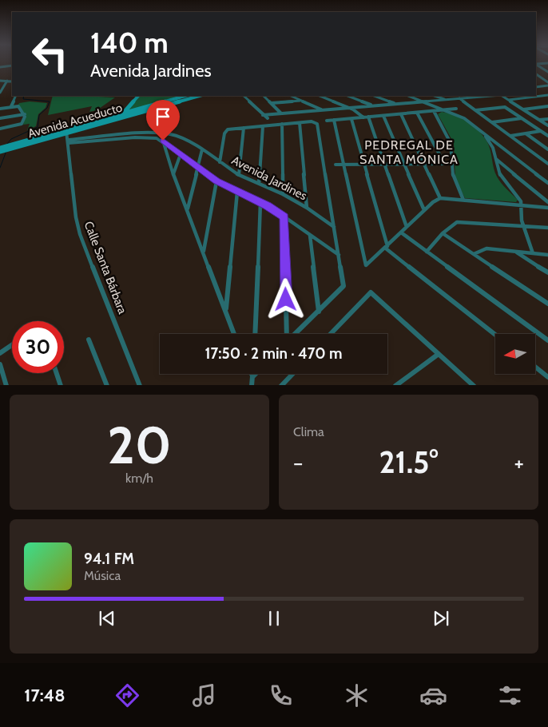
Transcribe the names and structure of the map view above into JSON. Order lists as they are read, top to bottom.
{
  "streets": {
    "street": ["Avenida Acueducto", "Avenida Jardines", "Calle Santa Bárbara"]
  },
  "crossings": [
    ["Avenida Acueducto", "Calle Santa Bárbara"],
    ["Avenida Jardines", "Calle Santa Bárbara"]
  ],
  "districts": ["PEDREGAL DE SANTA MÓNICA"],
  "north": "left",
  "page": {
    "turn": ["140 m", "Avenida Jardines"],
    "limit": "30",
    "trip": "17:50 · 2 min · 470 m",
    "tile": [
      ["20", "km/h"],
      "Clima"
    ],
    "heat": ["−", "21.5°", "+"],
    "song": ["94.1 FM", "Música"],
    "tabs": "17:48"
  }
}
